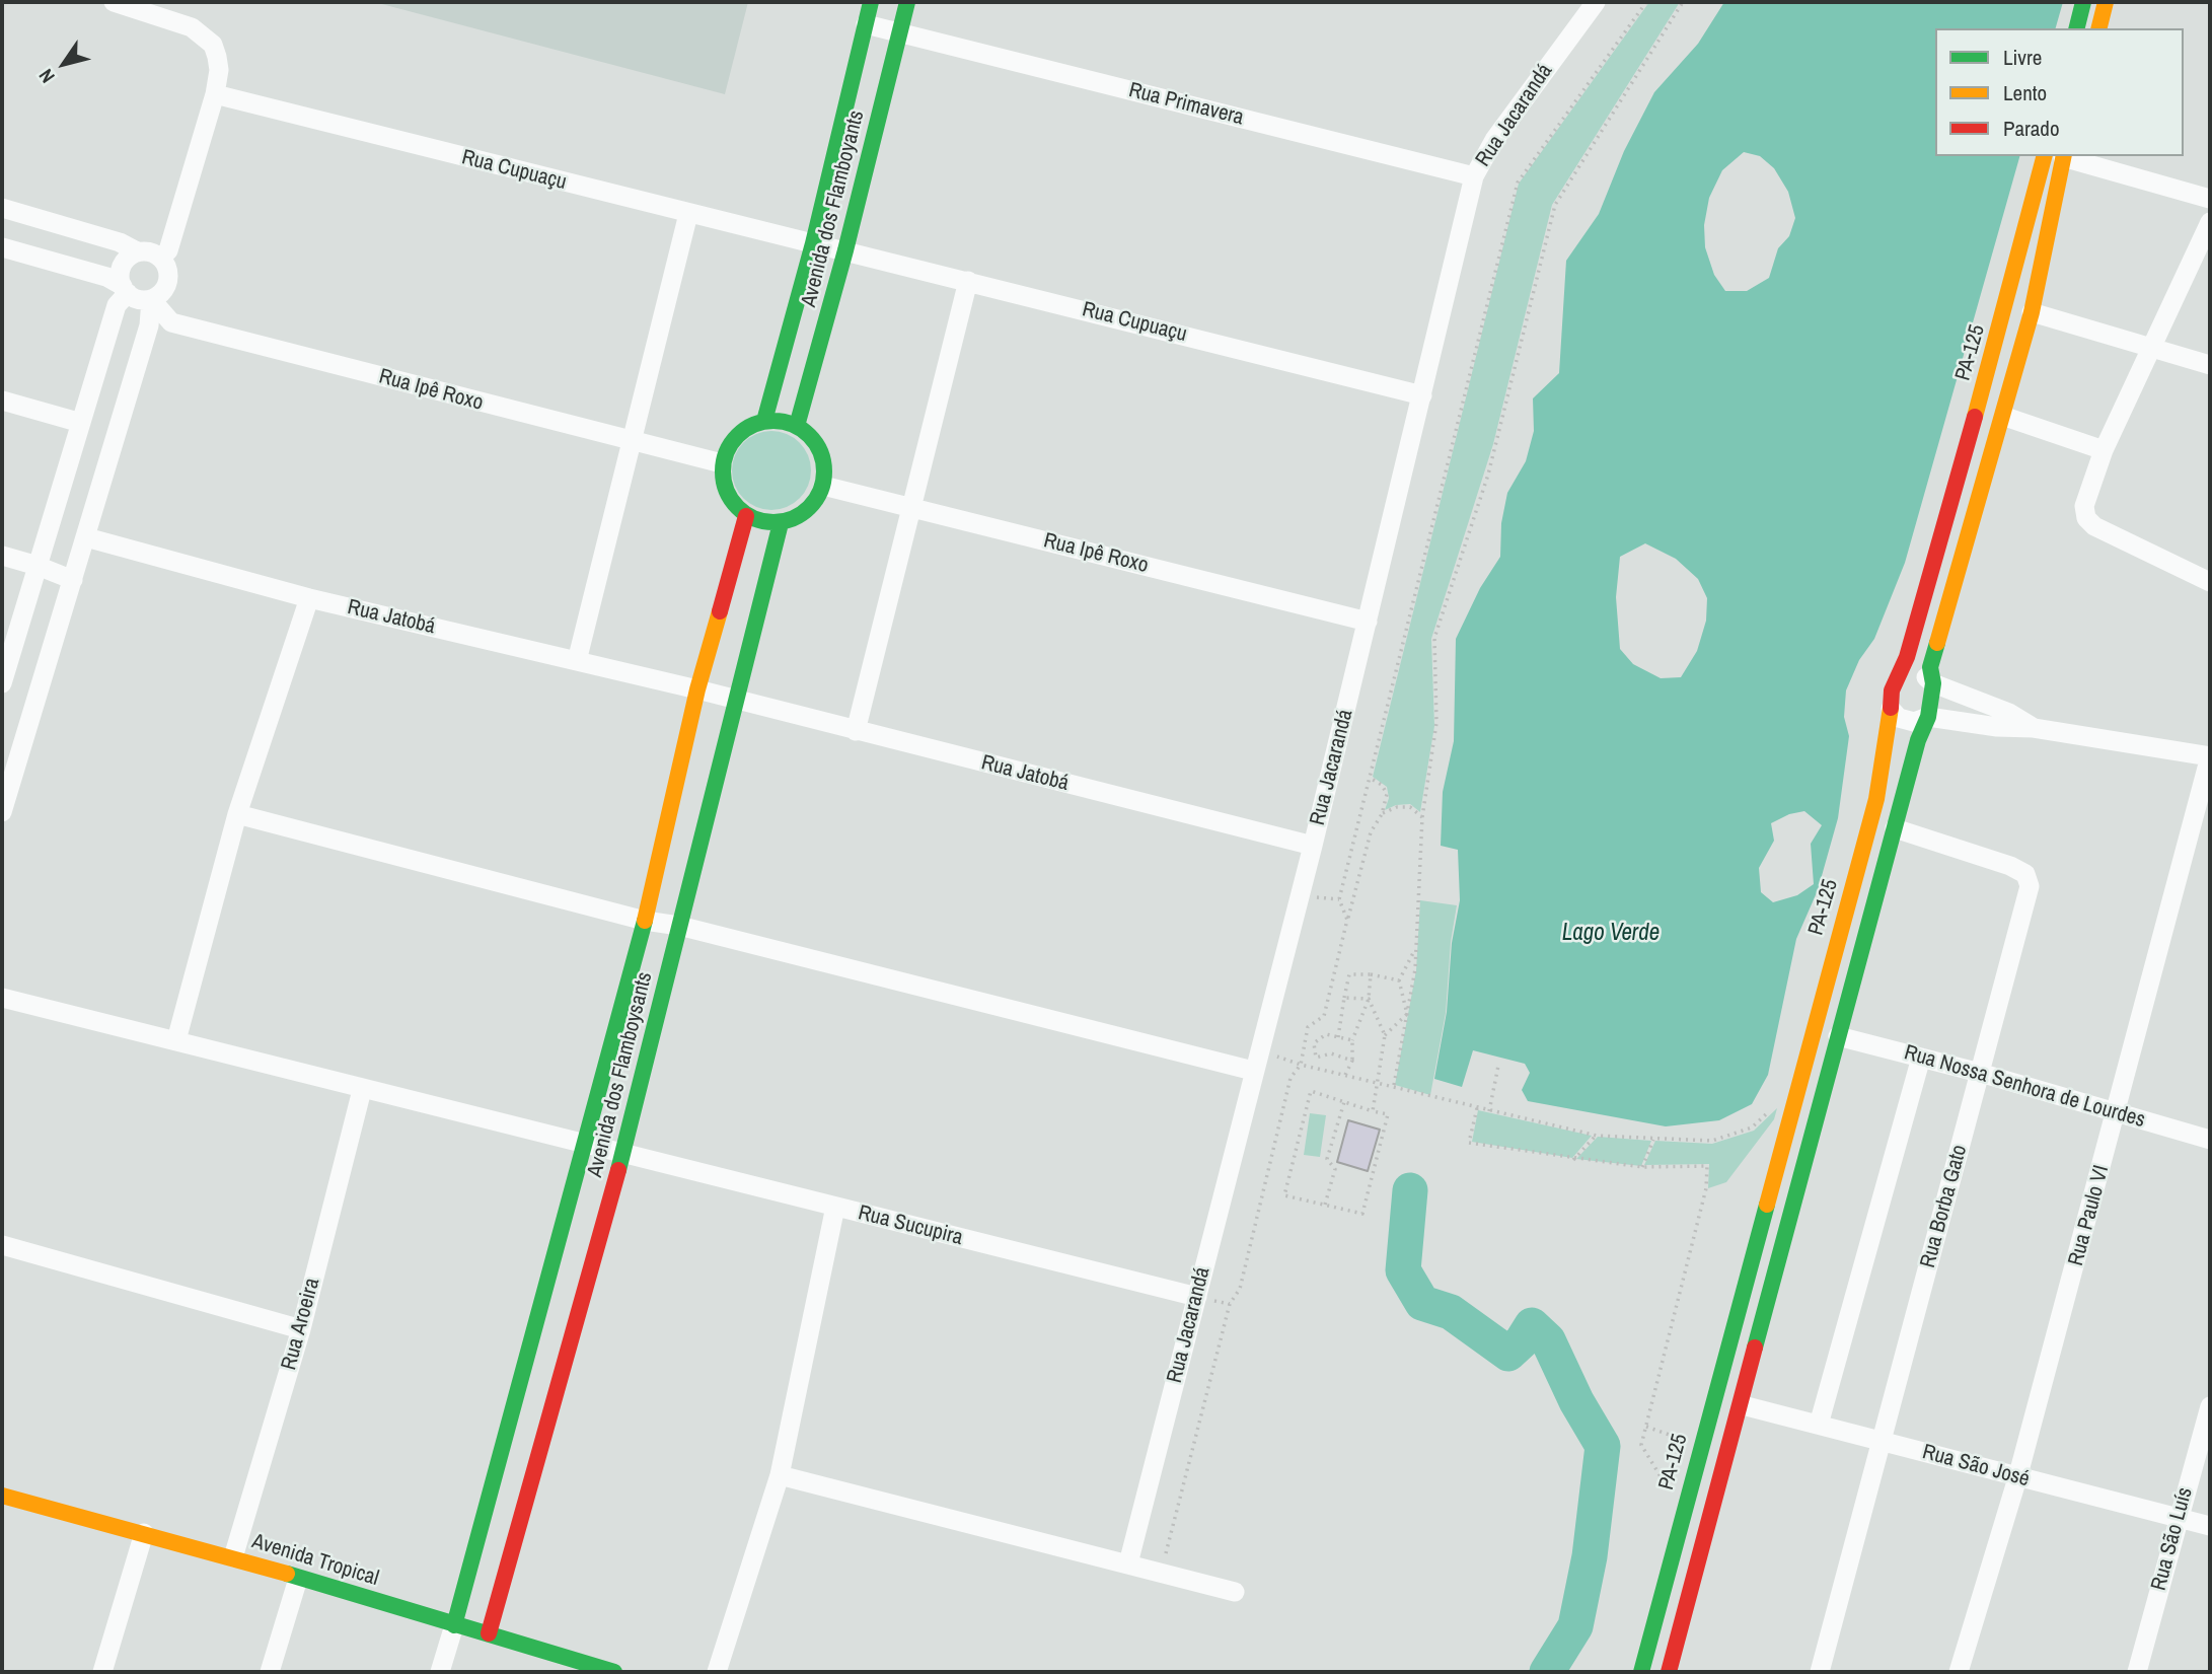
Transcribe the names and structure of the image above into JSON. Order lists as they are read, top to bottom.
{
  "streets": {
    "street": [
      "Rua Primavera",
      "Rua Jacarandá",
      "Rua Cupuaçu",
      "Avenida dos Flamboyants",
      "PA-125",
      "Rua Ipê Roxo",
      "Rua Jatobá",
      "Avenida dos Flamboysants",
      "Rua Nossa Senhora de Lourdes",
      "Rua Borba Gato",
      "Rua Paulo VI",
      "Rua Sucupira",
      "Rua Aroeira",
      "Rua São José",
      "Rua São Luís",
      "Avenida Tropical"
    ]
  },
  "crossings": [
    ["Rua Primavera", "Rua Jacarandá"],
    ["Rua Primavera", "Avenida dos Flamboyants"],
    ["Rua Jacarandá", "Rua Cupuaçu"],
    ["Rua Jacarandá", "Rua Ipê Roxo"],
    ["Rua Jacarandá", "Rua Jatobá"],
    ["Rua Jacarandá", "Rua Sucupira"],
    ["Rua Cupuaçu", "Avenida dos Flamboyants"],
    ["Avenida dos Flamboyants", "Rua Ipê Roxo"],
    ["Avenida dos Flamboyants", "Avenida dos Flamboysants"],
    ["Rua Ipê Roxo", "Avenida dos Flamboysants"],
    ["Rua Jatobá", "Avenida dos Flamboysants"],
    ["Avenida dos Flamboysants", "Rua Sucupira"],
    ["Avenida dos Flamboysants", "Avenida Tropical"],
    ["Rua Nossa Senhora de Lourdes", "Rua Borba Gato"],
    ["Rua Nossa Senhora de Lourdes", "Rua Paulo VI"],
    ["Rua Borba Gato", "Rua São José"],
    ["Rua Paulo VI", "Rua São José"],
    ["Rua Sucupira", "Rua Aroeira"],
    ["Rua Aroeira", "Avenida Tropical"],
    ["Rua São José", "Rua São Luís"]
  ],
  "water": ["Lago Verde"],
  "legend": ["Livre", "Lento", "Parado"],
  "north": "bottom left"
}
